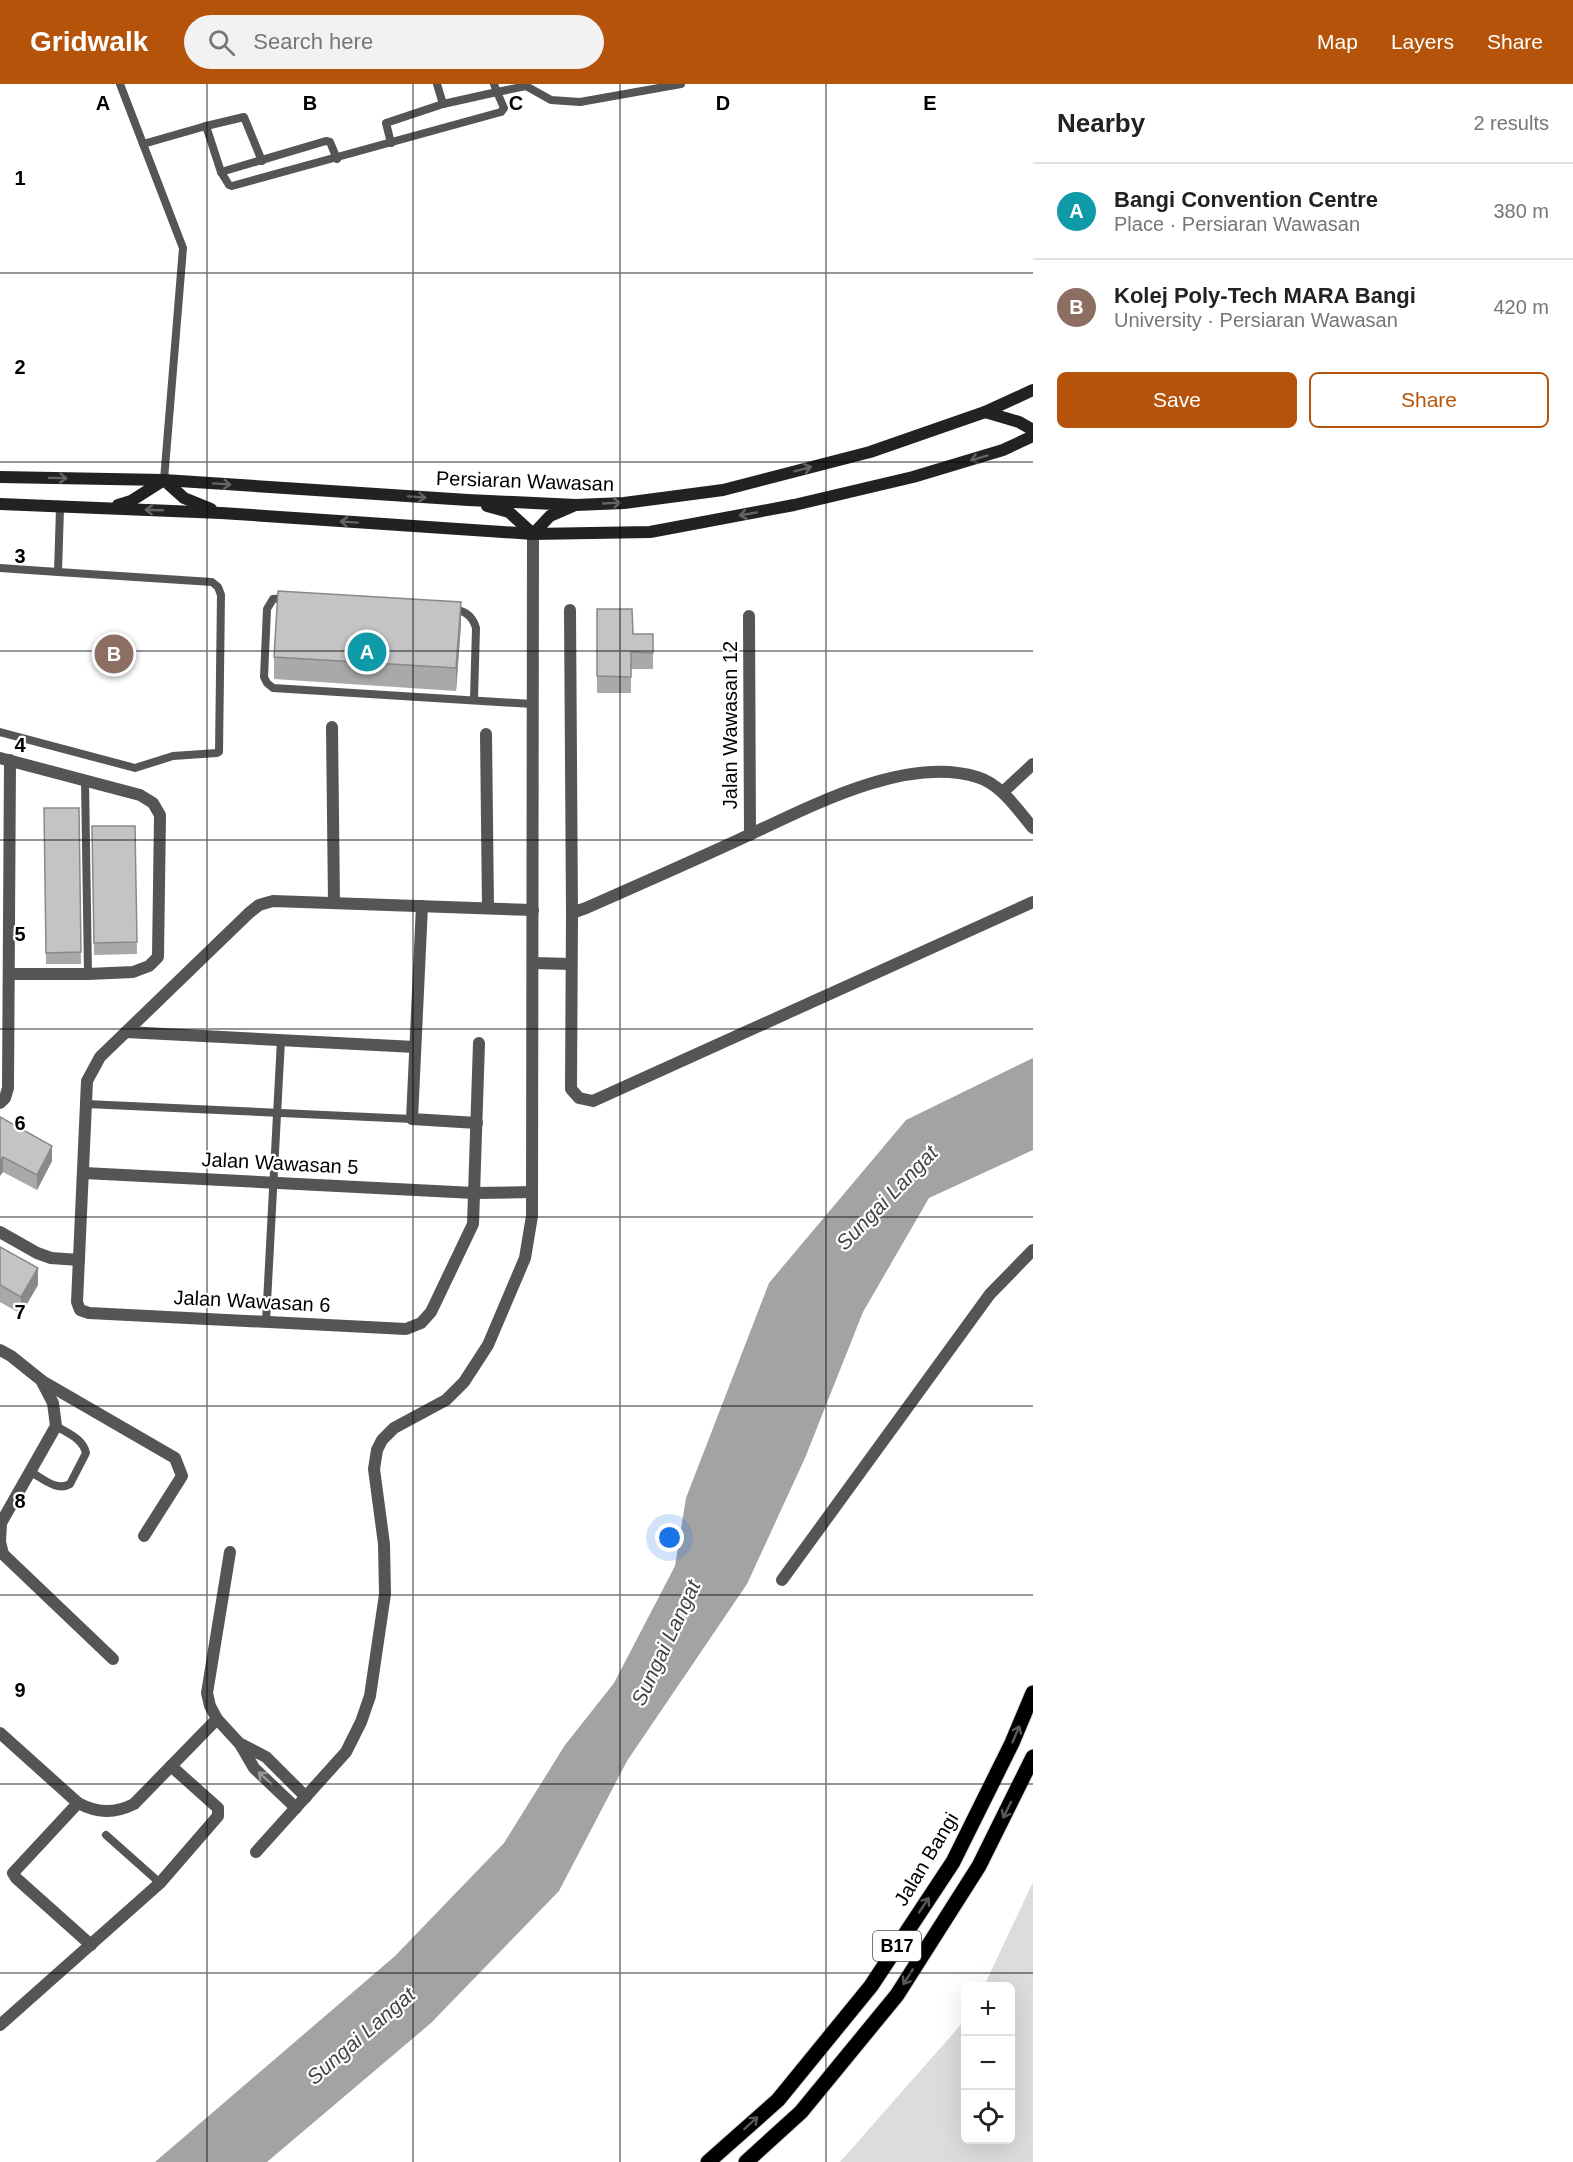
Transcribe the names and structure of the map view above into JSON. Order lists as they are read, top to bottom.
{
  "streets": {
    "main road": ["Persiaran Wawasan", "Jalan Bangi", "B17"],
    "street": ["Jalan Wawasan 12", "Jalan Wawasan 5", "Jalan Wawasan 6"]
  },
  "crossings": [
    ["Jalan Wawasan 5", "Jalan Wawasan 6"]
  ],
  "water": ["Sungai Langat"],
  "page": {
    "header": "Gridwalk",
    "search": "Search here",
    "nav": ["Map", "Layers", "Share"],
    "heading": ["Nearby", "2 results"],
    "list": [
      {
        "mark": "A",
        "name": "Bangi Convention Centre",
        "note": "Place · Persiaran Wawasan",
        "value": "380 m"
      },
      {
        "mark": "B",
        "name": "Kolej Poly-Tech MARA Bangi",
        "note": "University · Persiaran Wawasan",
        "value": "420 m"
      }
    ],
    "buttons": ["Save", "Share"],
    "pins": ["A", "B"],
    "map_buttons": ["+", "−"]
  },
  "grid": {
    "columns": [
      "A",
      "B",
      "C",
      "D",
      "E"
    ],
    "rows": [
      "1",
      "2",
      "3",
      "4",
      "5",
      "6",
      "7",
      "8",
      "9"
    ]
  }
}
